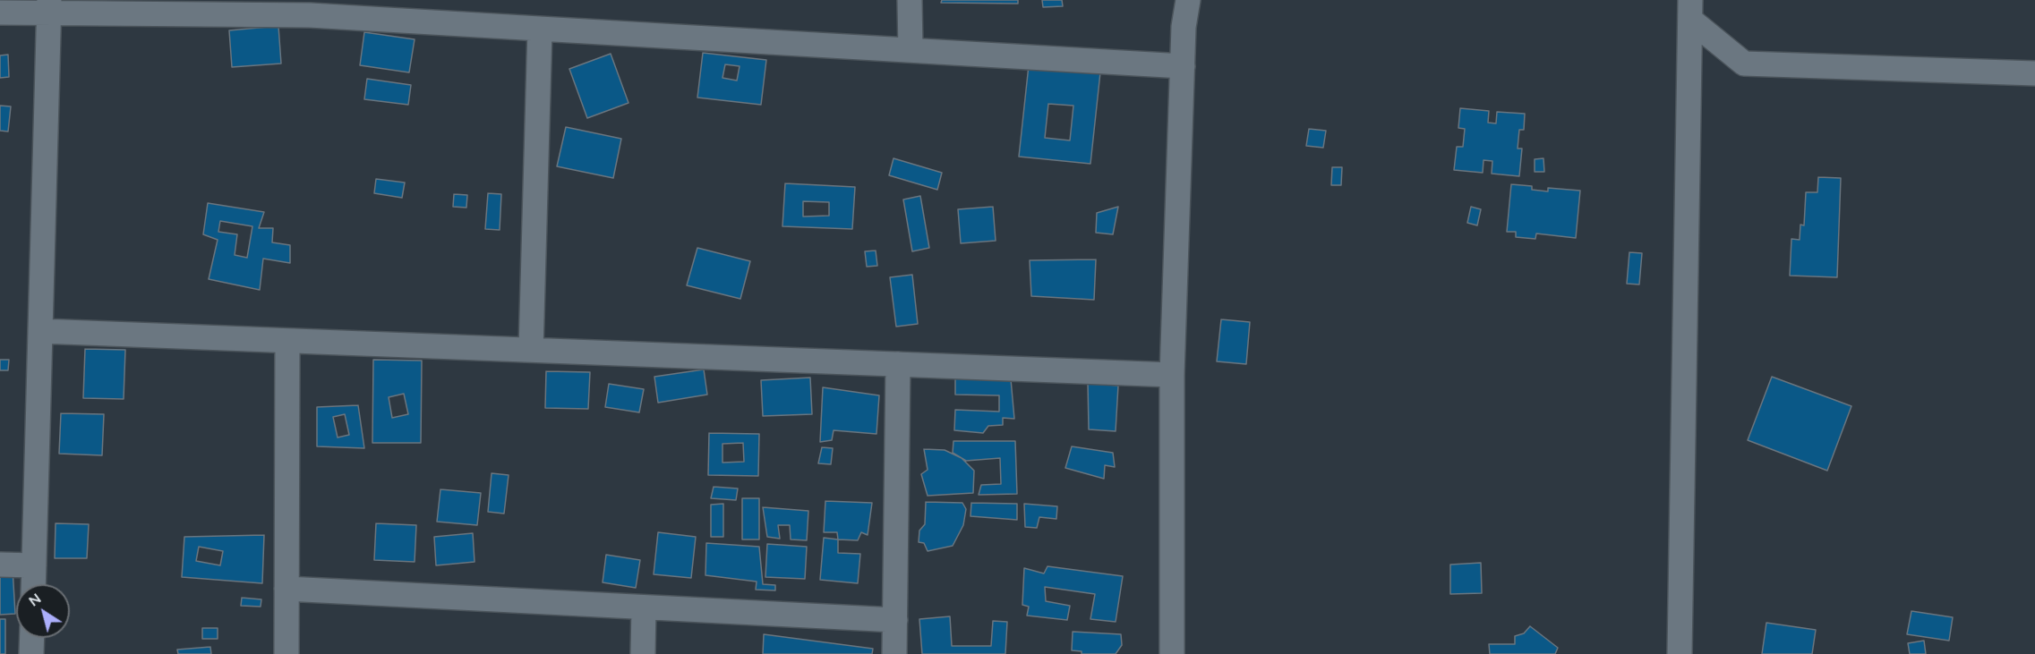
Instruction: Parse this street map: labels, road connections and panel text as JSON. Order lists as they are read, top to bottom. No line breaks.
{"north":"top left"}
